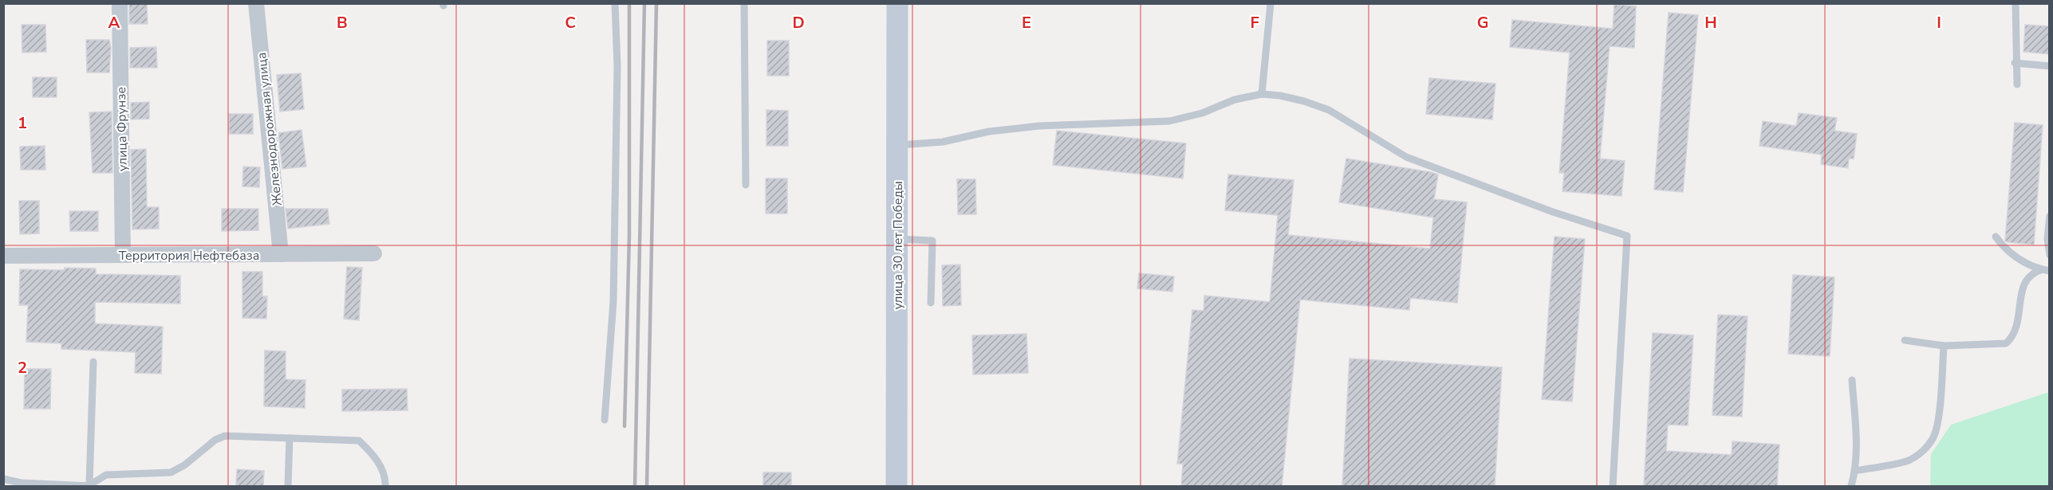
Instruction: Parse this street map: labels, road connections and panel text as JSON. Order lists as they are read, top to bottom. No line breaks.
{"streets":{"main road":["улица 30 лет Победы"],"street":["улица Фрунзе","Железнодорожная улица","Территория Нефтебаза"]},"crossings":[["улица Фрунзе","Территория Нефтебаза"],["Железнодорожная улица","Территория Нефтебаза"]],"grid":{"columns":["A","B","C","D","E","F","G","H","I"],"rows":["1","2"]}}
